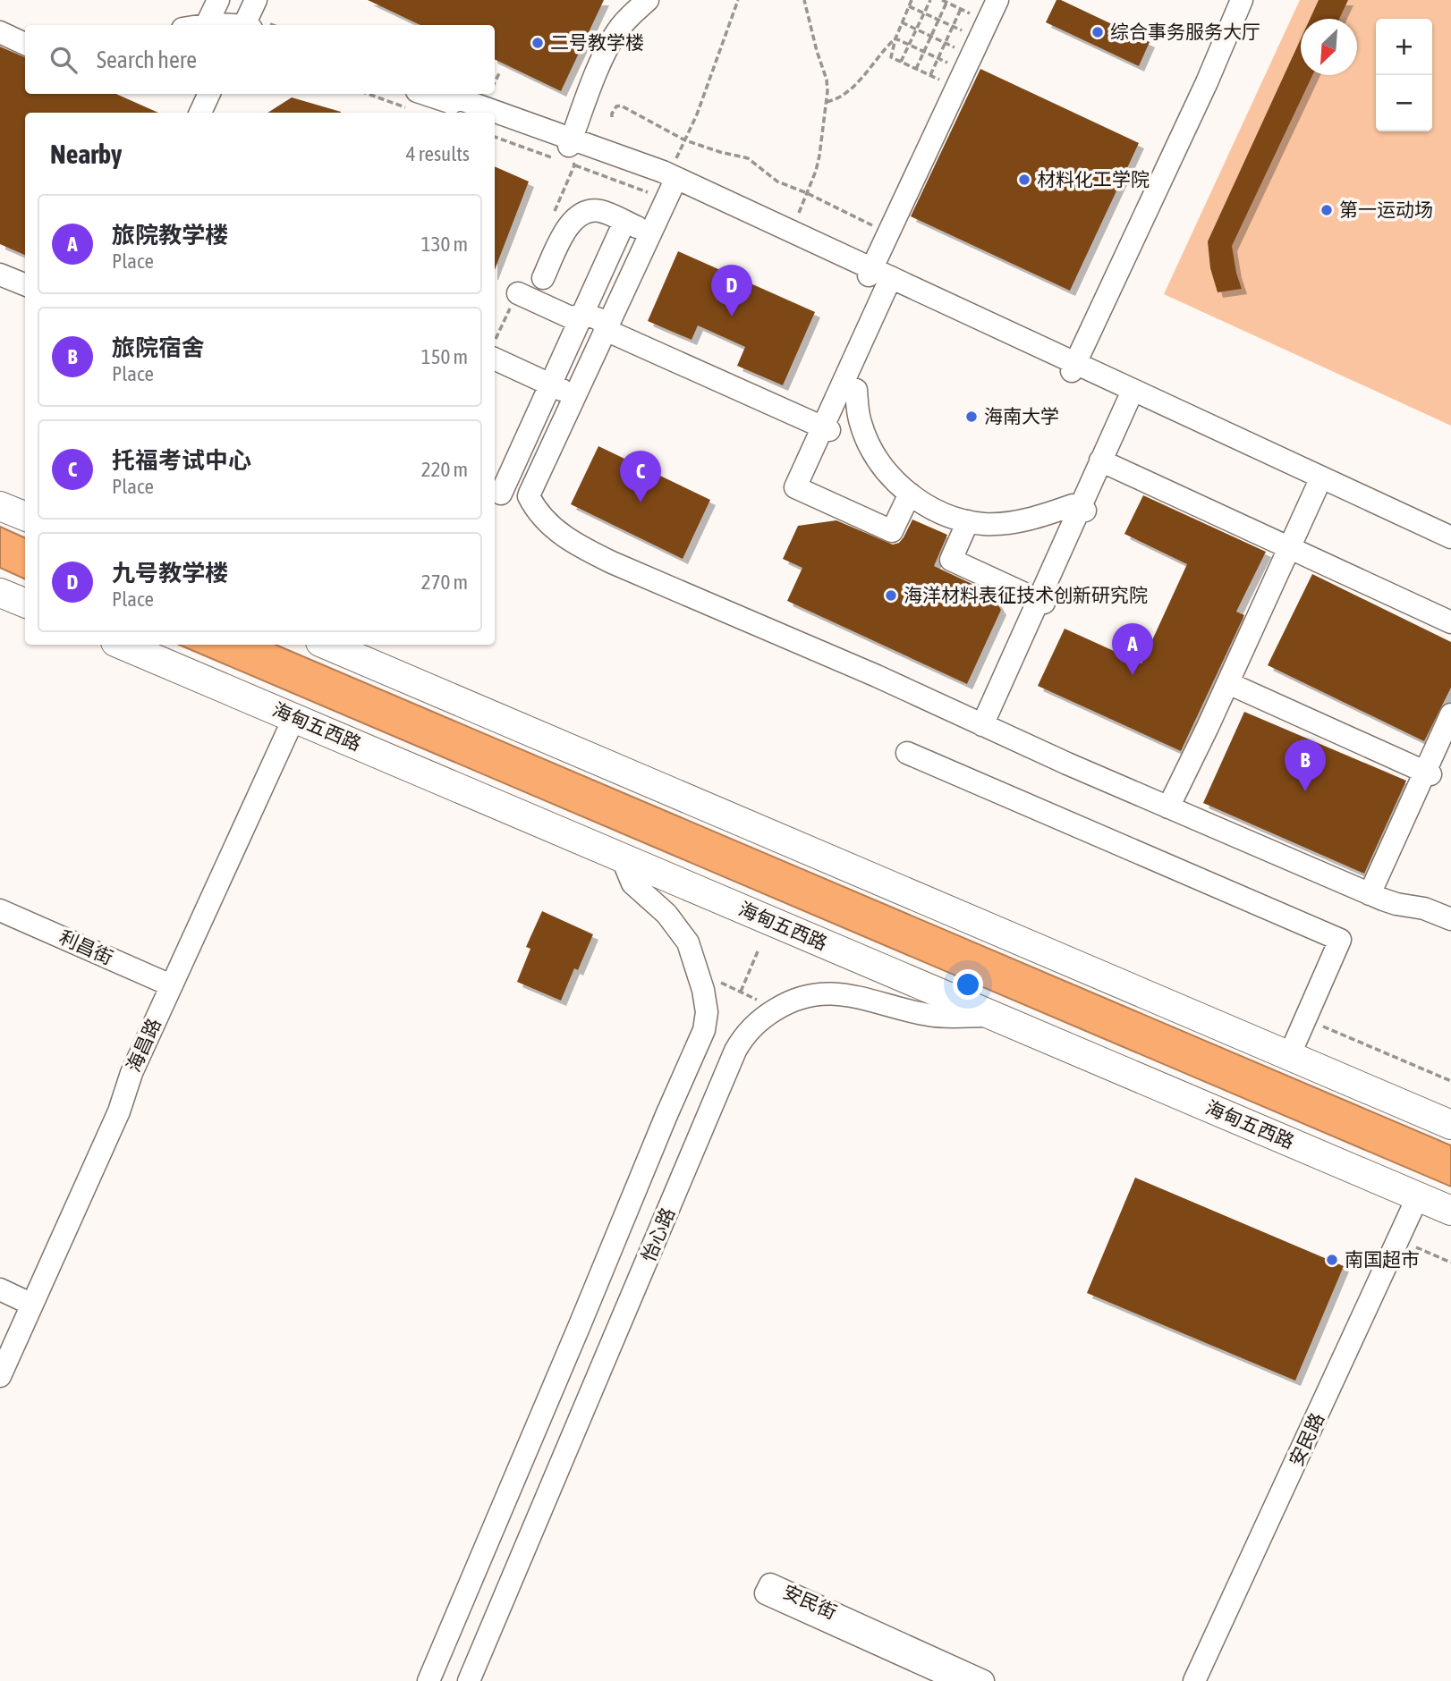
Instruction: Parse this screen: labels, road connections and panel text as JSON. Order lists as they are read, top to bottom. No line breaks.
{"streets":{"main road":["海甸五西路"],"street":["利昌街","海昌路","怡心路","安民路","安民街"]},"crossings":[["海甸五西路","海昌路"],["海甸五西路","怡心路"],["海甸五西路","安民路"],["利昌街","海昌路"]],"places":["综合事务服务大厅","二号教学楼","材料化工学院","第一运动场","海南大学","海洋材料表征技术创新研究院","南国超市"],"north":"bottom left","page":{"map_buttons":["+","−"],"search":"Search here","heading":["Nearby","4 results"],"list":[{"mark":"A","name":"旅院教学楼","note":"Place","value":"130 m"},{"mark":"B","name":"旅院宿舍","note":"Place","value":"150 m"},{"mark":"C","name":"托福考试中心","note":"Place","value":"220 m"},{"mark":"D","name":"九号教学楼","note":"Place","value":"270 m"}],"pins":["D","C","A","B"]}}
